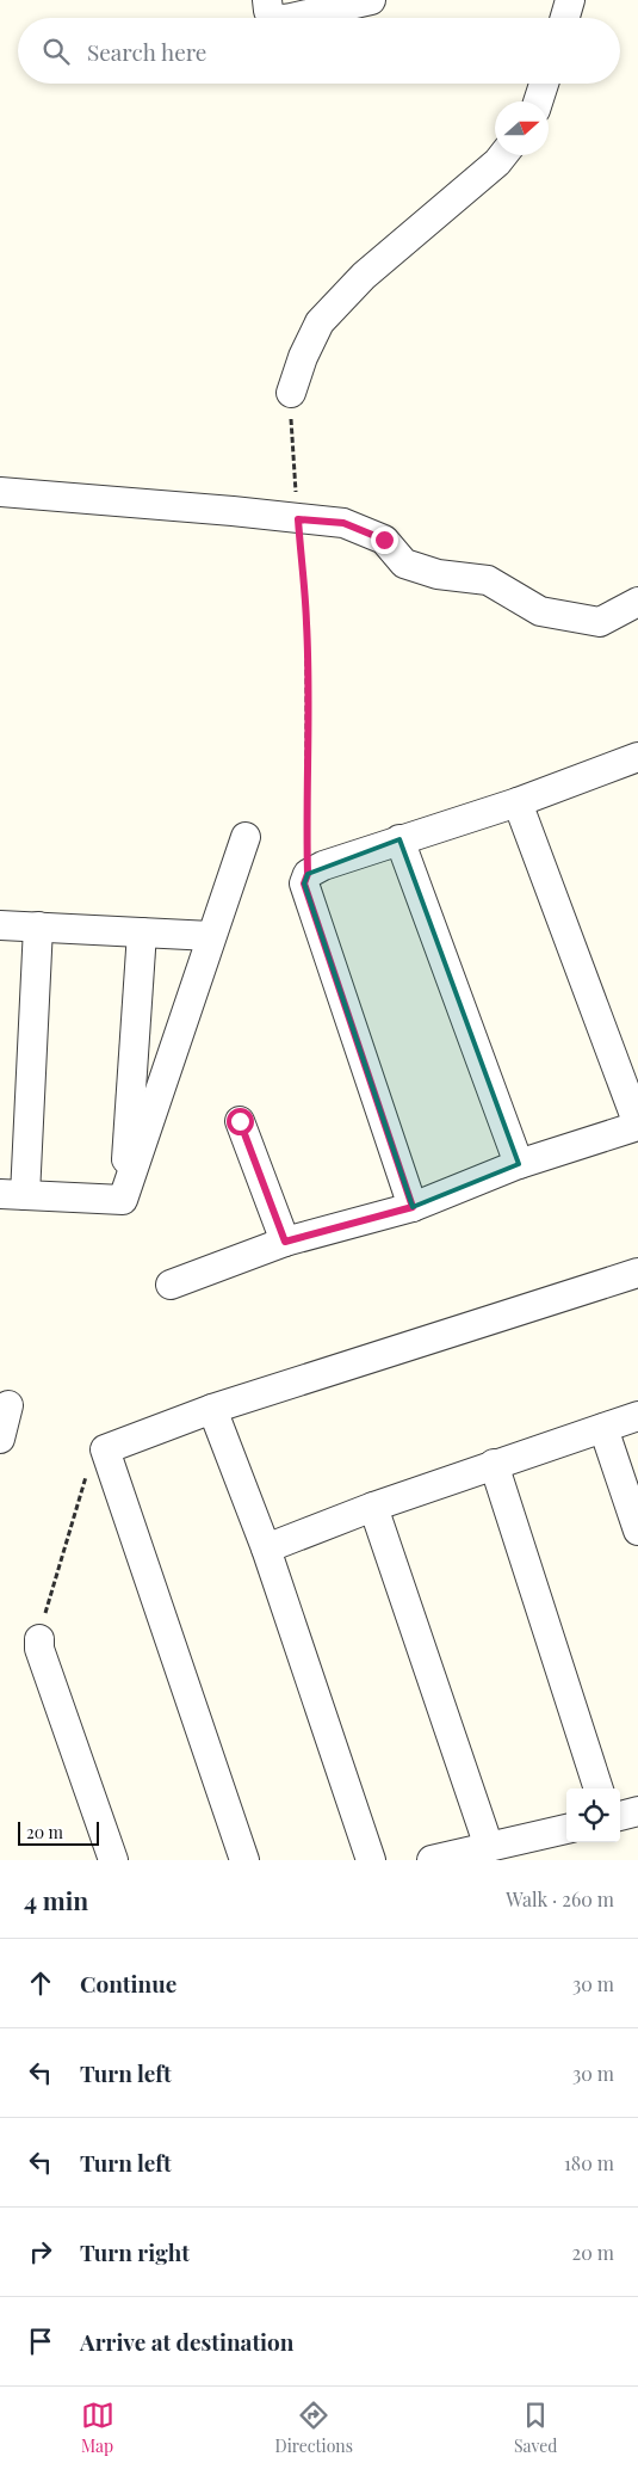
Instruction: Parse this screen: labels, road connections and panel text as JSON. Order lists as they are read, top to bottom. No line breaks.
{"scale_bar":"20 m","north":"right","page":{"search":"Search here","scale":"20 m","heading":["4 min","Walk · 260 m"],"list":[["Continue","30 m"],["Turn left","30 m"],["Turn left","180 m"],["Turn right","20 m"],"Arrive at destination"],"nav":["Map","Directions","Saved"]}}
